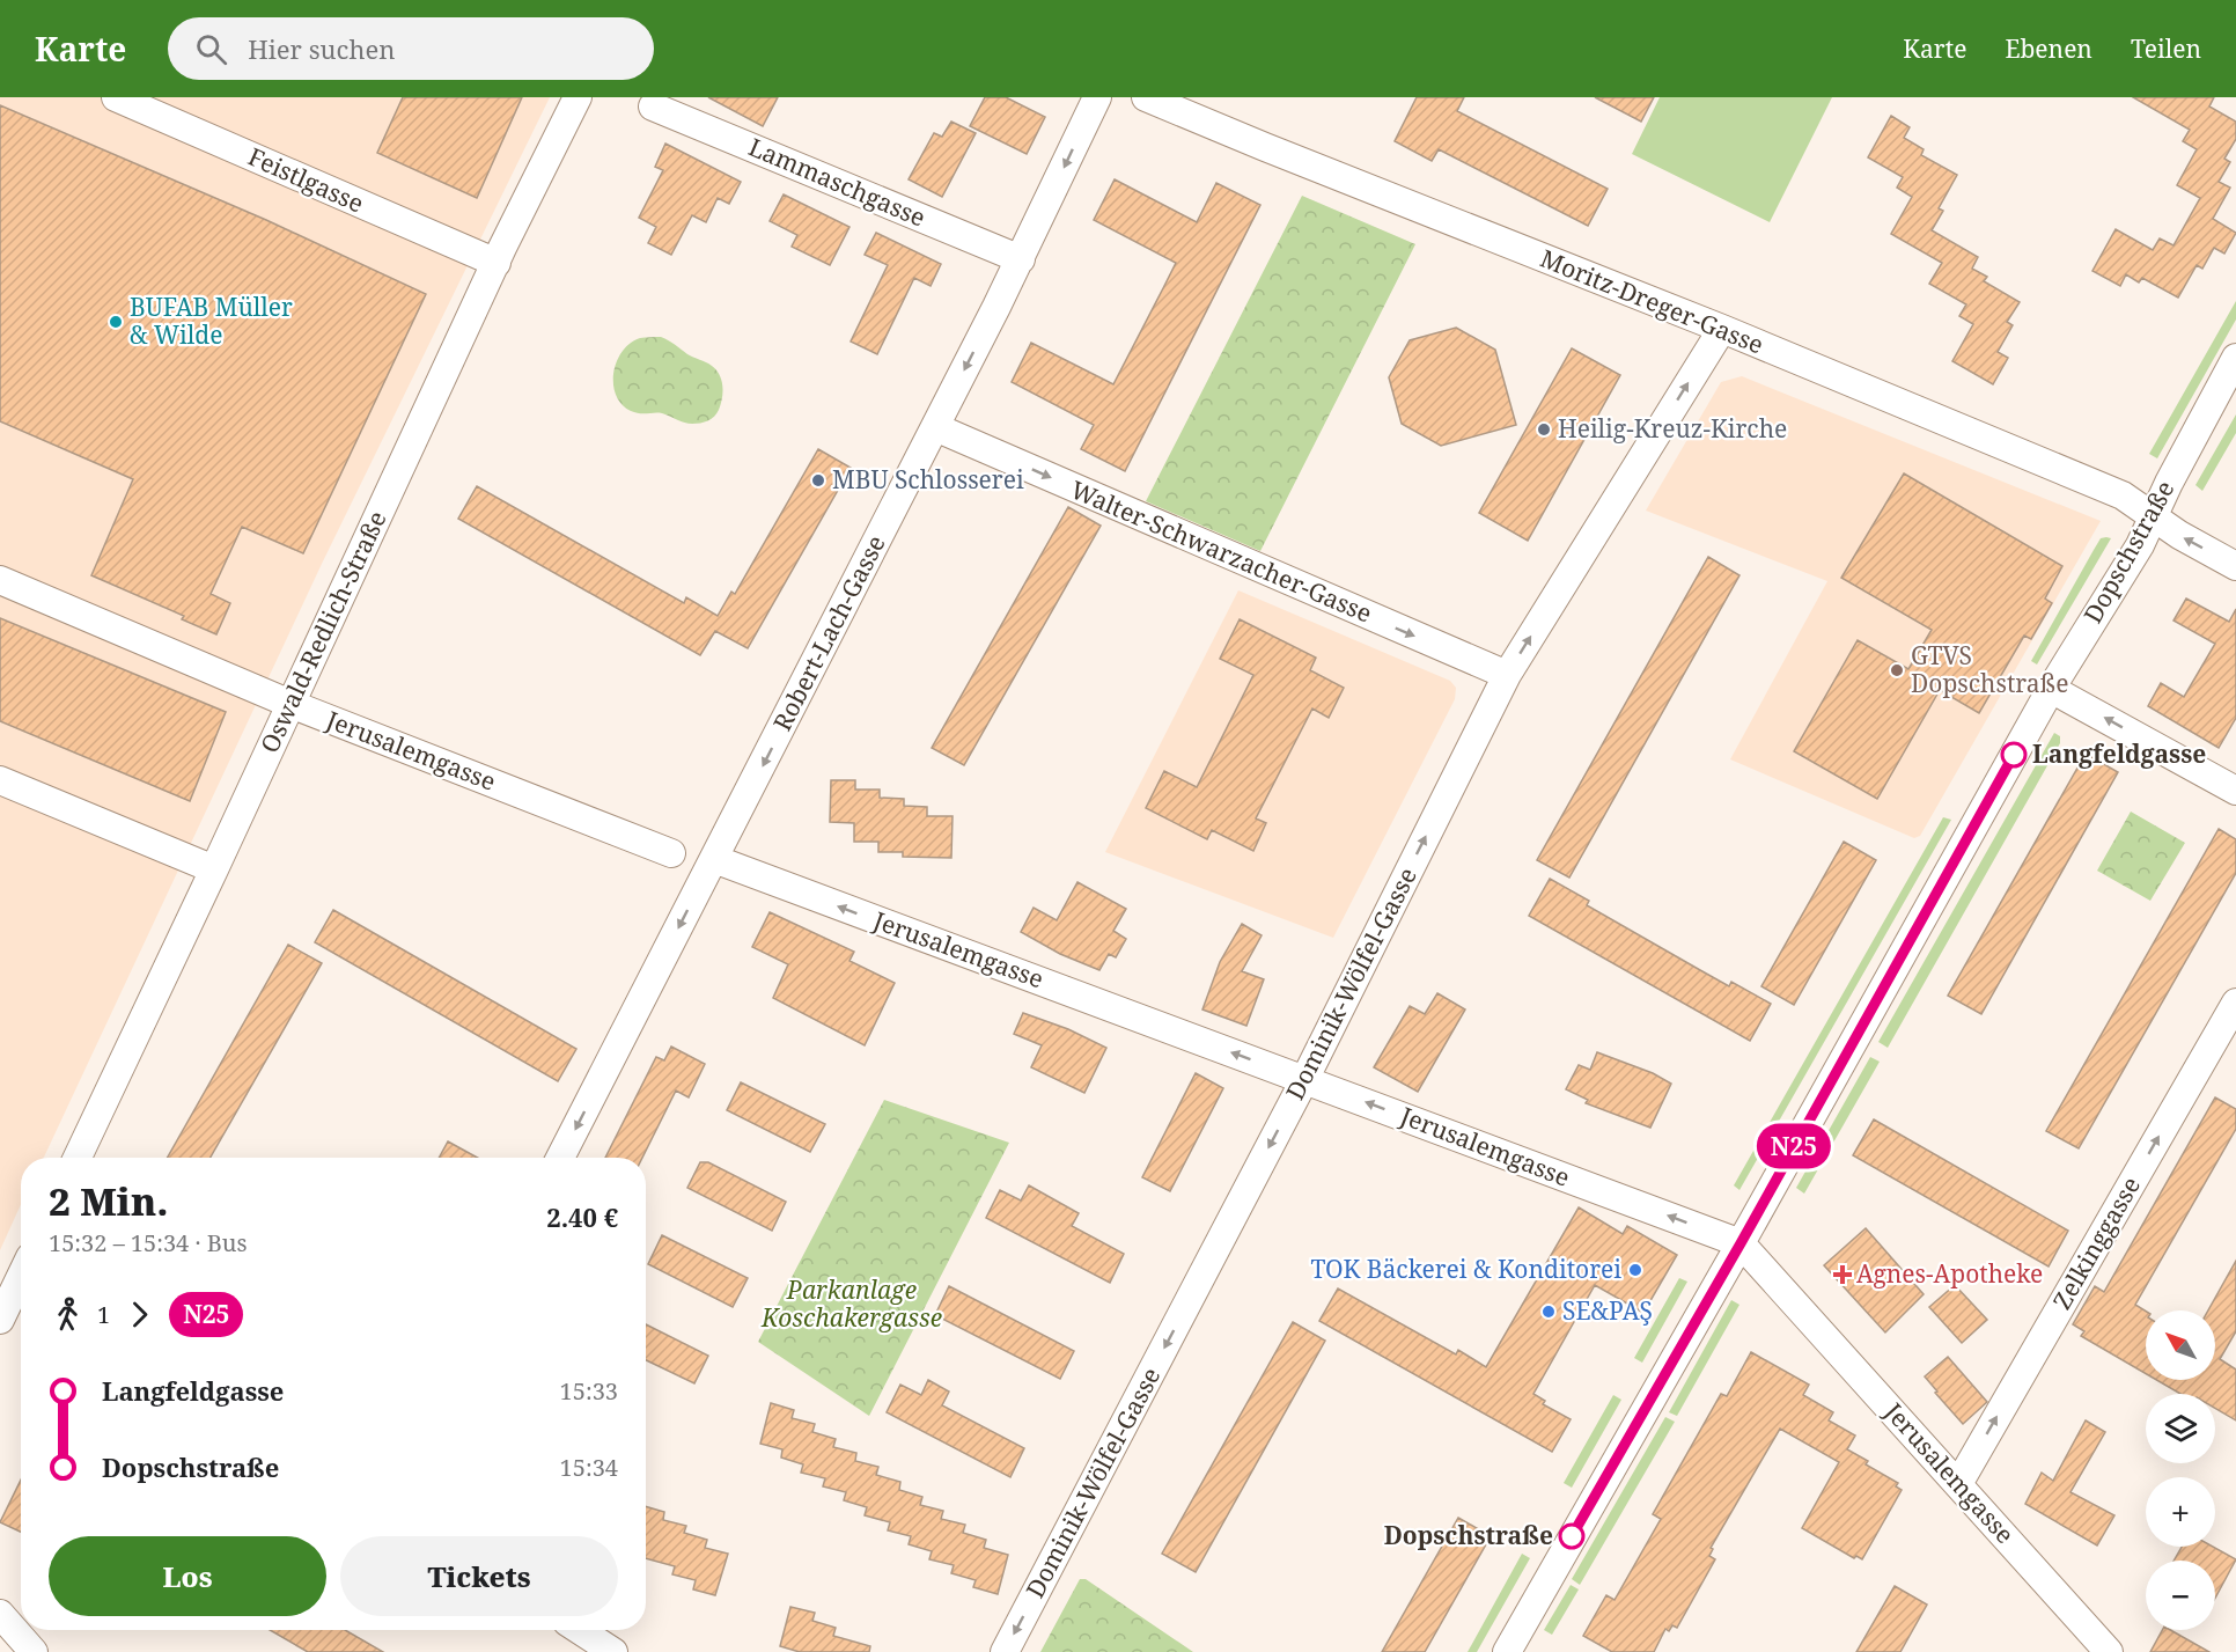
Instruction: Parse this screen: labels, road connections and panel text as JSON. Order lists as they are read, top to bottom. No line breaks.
{"streets":{"street":["Feistlgasse","Lammaschgasse","Moritz-Dreger-Gasse","Walter-Schwarzacher-Gasse","Dopschstraße","Oswald-Redlich-Straße","Robert-Lach-Gasse","Jerusalemgasse","Dominik-Wölfel-Gasse","Zelkinggasse"]},"crossings":[["Feistlgasse","Oswald-Redlich-Straße"],["Lammaschgasse","Robert-Lach-Gasse"],["Moritz-Dreger-Gasse","Dopschstraße"],["Moritz-Dreger-Gasse","Dominik-Wölfel-Gasse"],["Walter-Schwarzacher-Gasse","Robert-Lach-Gasse"],["Walter-Schwarzacher-Gasse","Dominik-Wölfel-Gasse"],["Dopschstraße","Jerusalemgasse"],["Oswald-Redlich-Straße","Jerusalemgasse"],["Robert-Lach-Gasse","Jerusalemgasse"],["Jerusalemgasse","Dominik-Wölfel-Gasse"],["Jerusalemgasse","Zelkinggasse"]],"one_way":["Walter-Schwarzacher-Gasse","Robert-Lach-Gasse","Jerusalemgasse","Zelkinggasse"],"parks":["Parkanlage Koschakergasse"],"places":{"other":["BUFAB Müller & Wilde","Heilig-Kreuz-Kirche","MBU Schlosserei","GTVS Dopschstraße","Langfeldgasse","TOK Bäckerei & Konditorei","SE&PAŞ","Dopschstraße"],"health":["Agnes-Apotheke"]},"lines":["bus line N25"],"north":"top left","page":{"header":"Karte","search":"Hier suchen","nav":["Karte","Ebenen","Teilen"],"on_map":"N25","heading":["2 Min.","15:32 – 15:34 · Bus","2.40 €"],"legs":["1","N25"],"map_buttons":["+","−"],"list":[{"name":"Langfeldgasse","value":"15:33"},{"name":"Dopschstraße","value":"15:34"}],"buttons":["Los","Tickets"]}}
